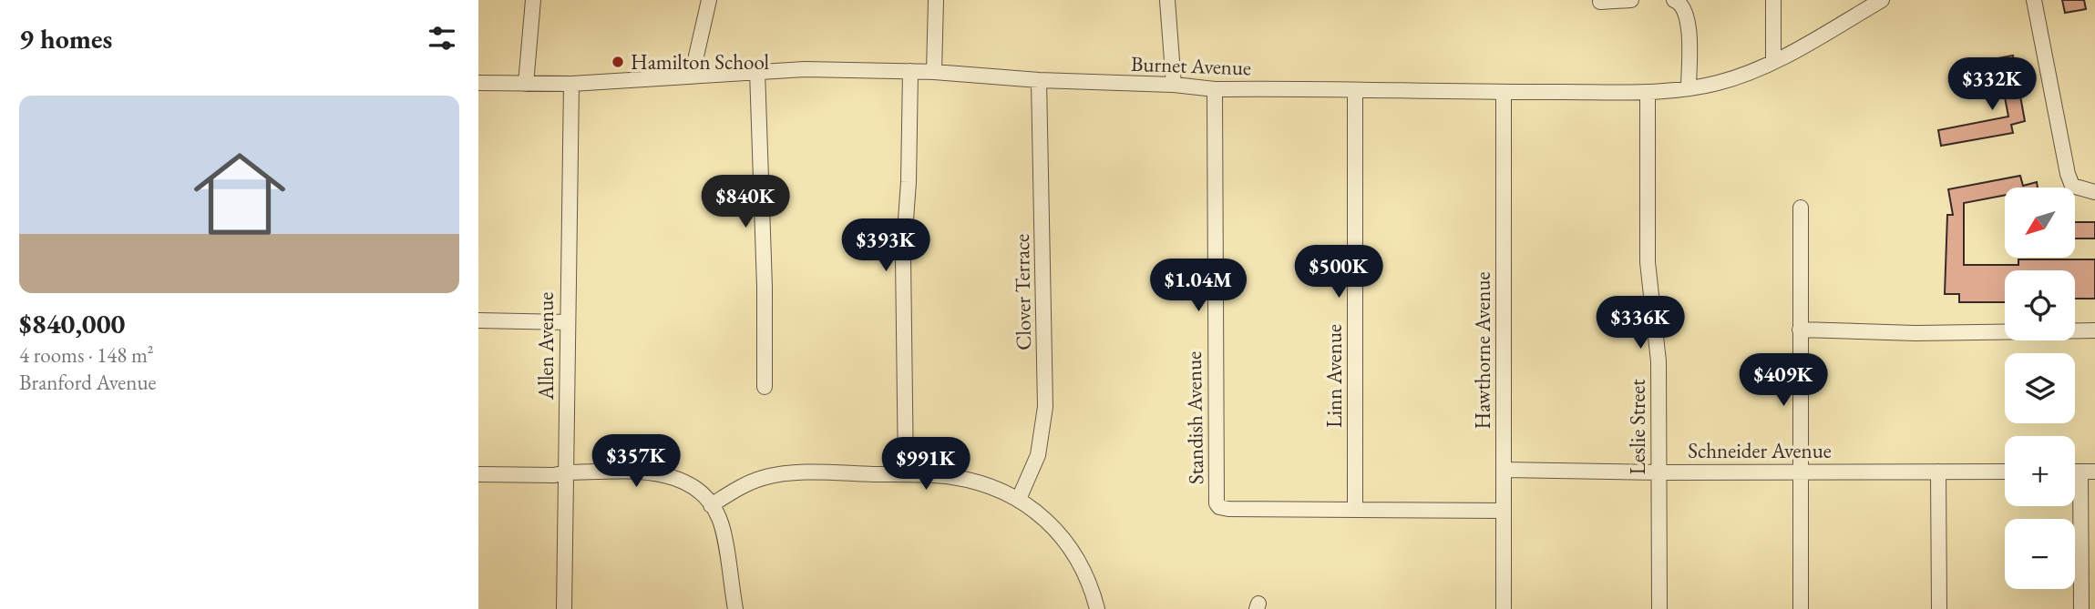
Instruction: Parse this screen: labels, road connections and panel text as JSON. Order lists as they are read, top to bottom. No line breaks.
{"streets":{"street":["Burnet Avenue","Clover Terrace","Allen Avenue","Hawthorne Avenue","Linn Avenue","Standish Avenue","Leslie Street","Schneider Avenue"]},"crossings":[["Burnet Avenue","Clover Terrace"],["Burnet Avenue","Allen Avenue"],["Burnet Avenue","Hawthorne Avenue"],["Burnet Avenue","Linn Avenue"],["Burnet Avenue","Standish Avenue"],["Burnet Avenue","Leslie Street"],["Hawthorne Avenue","Schneider Avenue"],["Linn Avenue","Standish Avenue"],["Leslie Street","Schneider Avenue"]],"places":["Hamilton School"],"north":"bottom left","page":{"heading":"9 homes","price":["$332K","$840K","$393K","$500K","$1.04M","$336K","$409K","$357K","$991K"],"list":[{"name":"$840,000","note":"4 rooms · 148 m² · Branford Avenue"}],"map_buttons":["+","−"]}}
